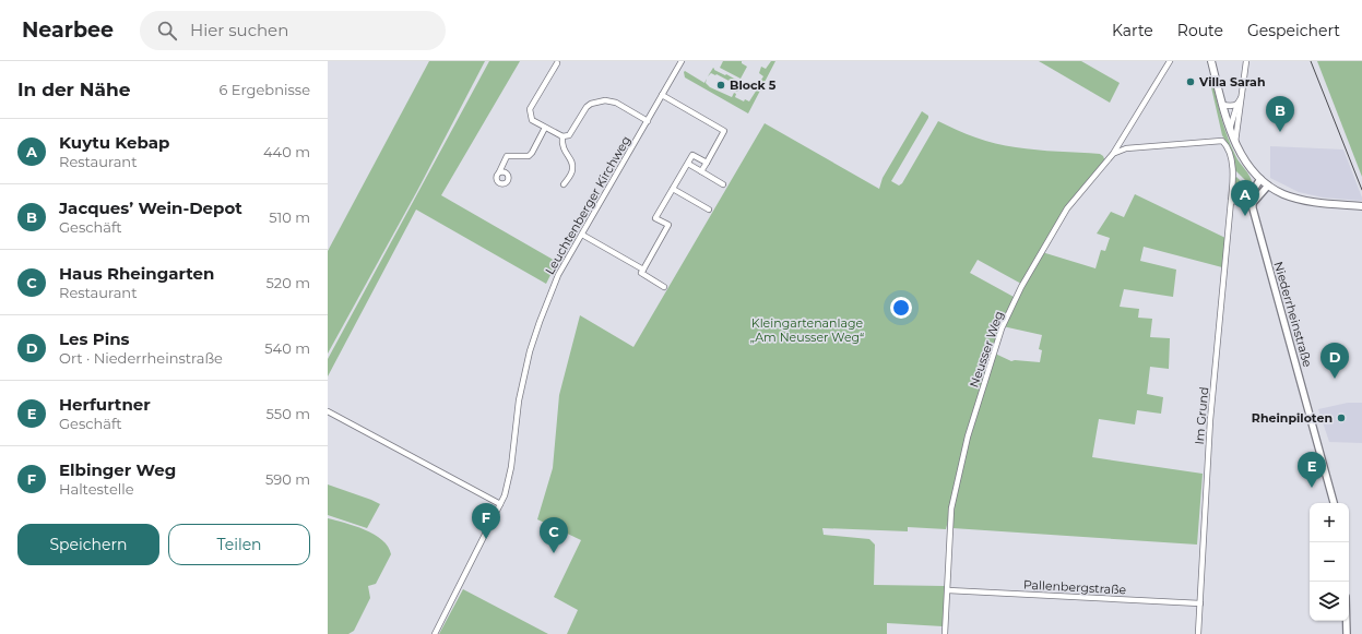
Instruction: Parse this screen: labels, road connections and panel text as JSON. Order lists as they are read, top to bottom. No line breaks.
{"streets":{"street":["Leuchtenberger Kirchweg","Niederrheinstraße","Neusser Weg","Im Grund","Pallenbergstraße"]},"crossings":[["Neusser Weg","Pallenbergstraße"],["Im Grund","Pallenbergstraße"]],"parks":["Kleingartenanlage „Am Neusser Weg“"],"places":["Villa Sarah","Block 5","Rheinpiloten"],"page":{"header":"Nearbee","search":"Hier suchen","nav":["Karte","Route","Gespeichert"],"heading":["In der Nähe","6 Ergebnisse"],"pins":["B","A","D","E","F","C"],"list":[{"mark":"A","name":"Kuytu Kebap","note":"Restaurant","value":"440 m"},{"mark":"B","name":"Jacques’ Wein-Depot","note":"Geschäft","value":"510 m"},{"mark":"C","name":"Haus Rheingarten","note":"Restaurant","value":"520 m"},{"mark":"D","name":"Les Pins","note":"Ort · Niederrheinstraße","value":"540 m"},{"mark":"E","name":"Herfurtner","note":"Geschäft","value":"550 m"},{"mark":"F","name":"Elbinger Weg","note":"Haltestelle","value":"590 m"}],"map_buttons":["+","−"],"buttons":["Speichern","Teilen"]}}
